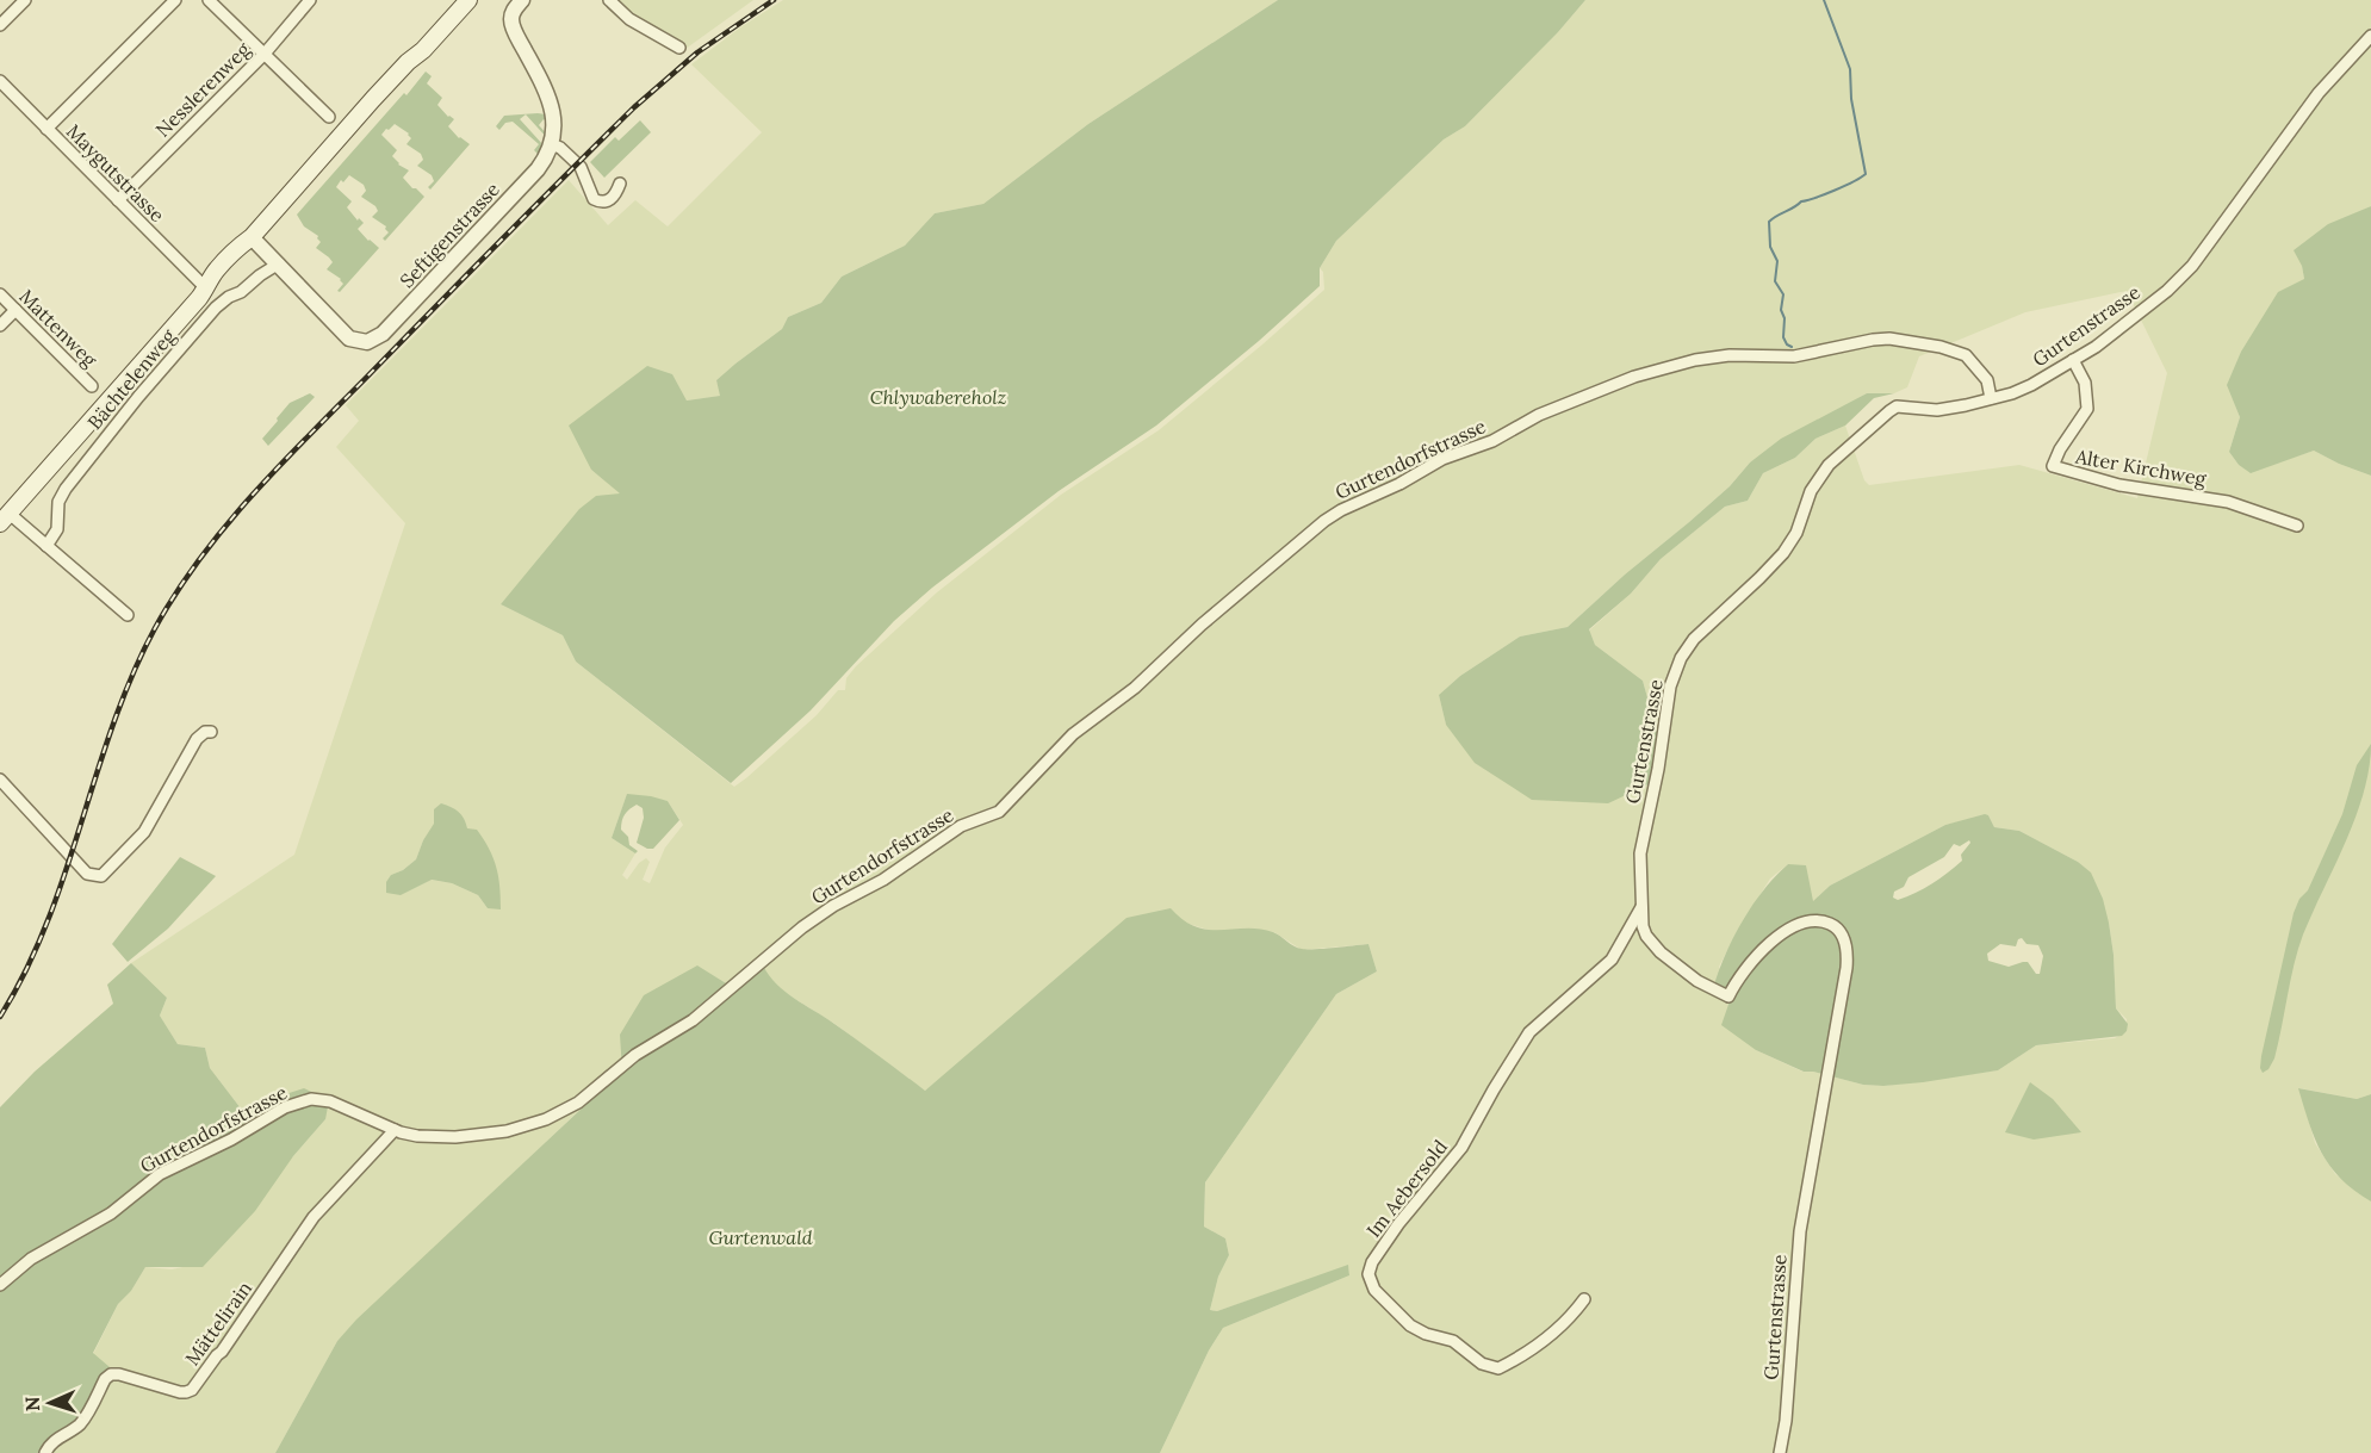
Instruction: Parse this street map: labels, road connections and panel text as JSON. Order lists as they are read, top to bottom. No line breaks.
{"streets":{"street":["Nesslerenweg","Maygutstrasse","Seftigenstrasse","Gurtenstrasse","Mattenweg","Bächtelenweg","Gurtendorfstrasse","Alter Kirchweg","Im Aebersold","Mättelirain"]},"crossings":[["Nesslerenweg","Maygutstrasse"],["Seftigenstrasse","Bächtelenweg"],["Gurtenstrasse","Gurtendorfstrasse"],["Gurtenstrasse","Alter Kirchweg"],["Gurtenstrasse","Im Aebersold"],["Gurtendorfstrasse","Mättelirain"]],"parks":["Chlywabereholz","Gurtenwald"],"north":"left"}
